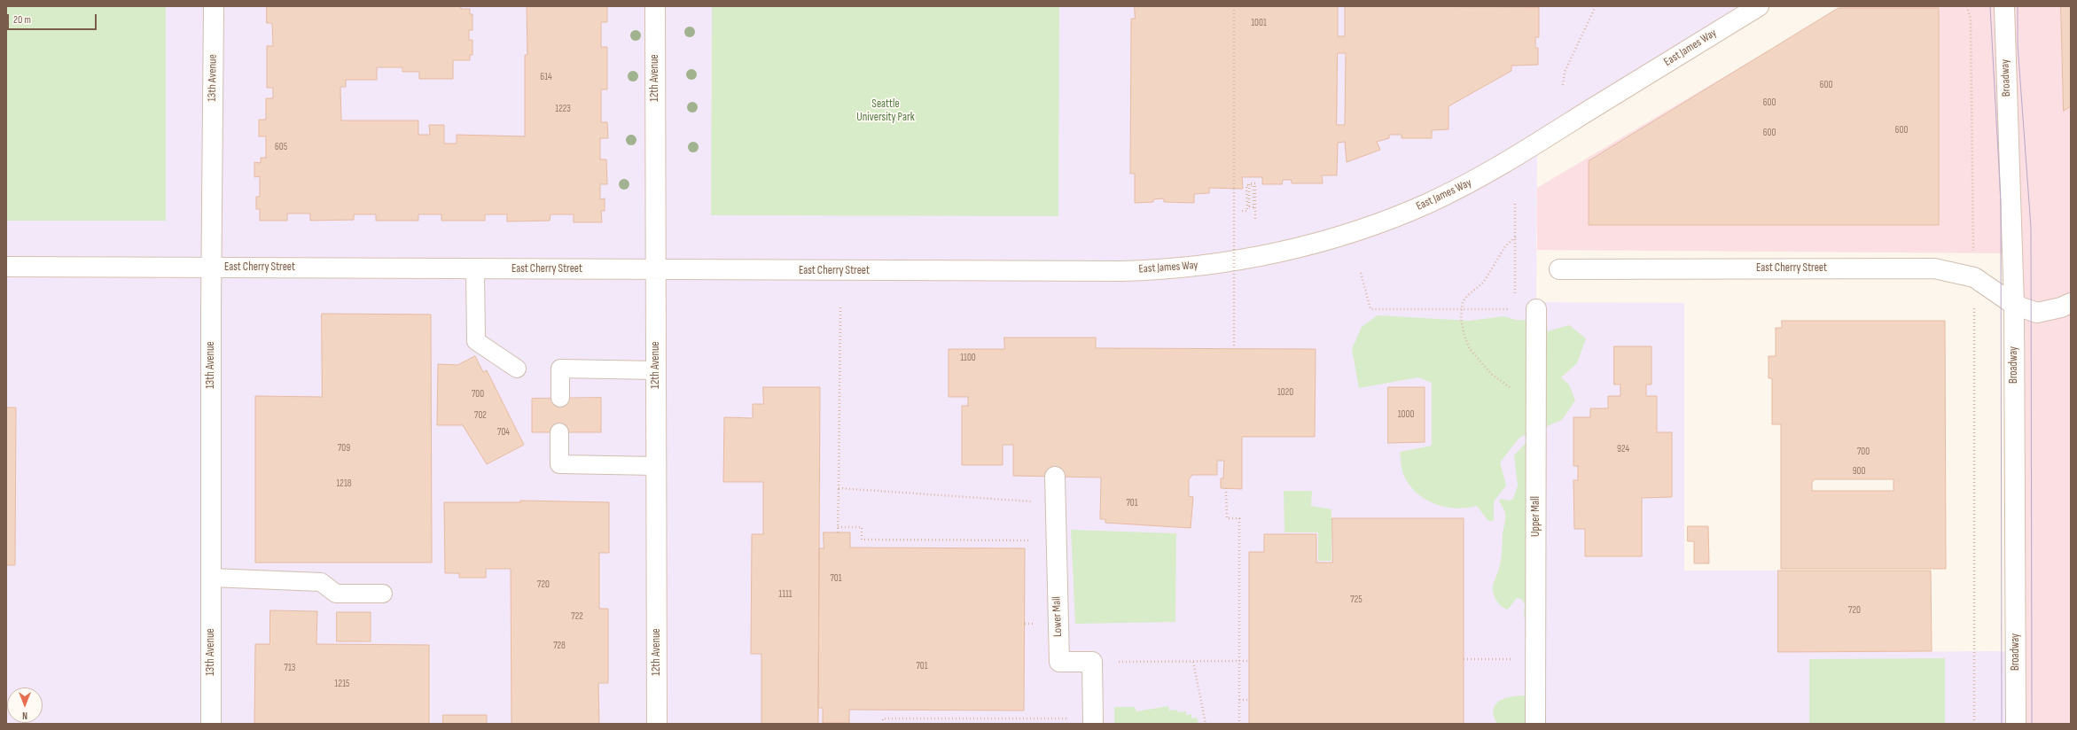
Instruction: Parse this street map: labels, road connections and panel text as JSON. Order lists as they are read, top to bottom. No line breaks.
{"streets":{"main road":["East James Way","13th Avenue","12th Avenue","Broadway","East Cherry Street","Upper Mall","Lower Mall"]},"crossings":[["East James Way","East Cherry Street"],["13th Avenue","East Cherry Street"],["12th Avenue","East Cherry Street"],["Broadway","East Cherry Street"]],"parks":["Seattle University Park"],"house_numbers":["1001","614","600","600","1223","600","600","605","1100","1020","700","1000","702","704","709","924","700","900","1218","701","701","720","1111","725","720","722","728","701","713","1215"],"scale_bar":"20 m","north":"bottom"}
